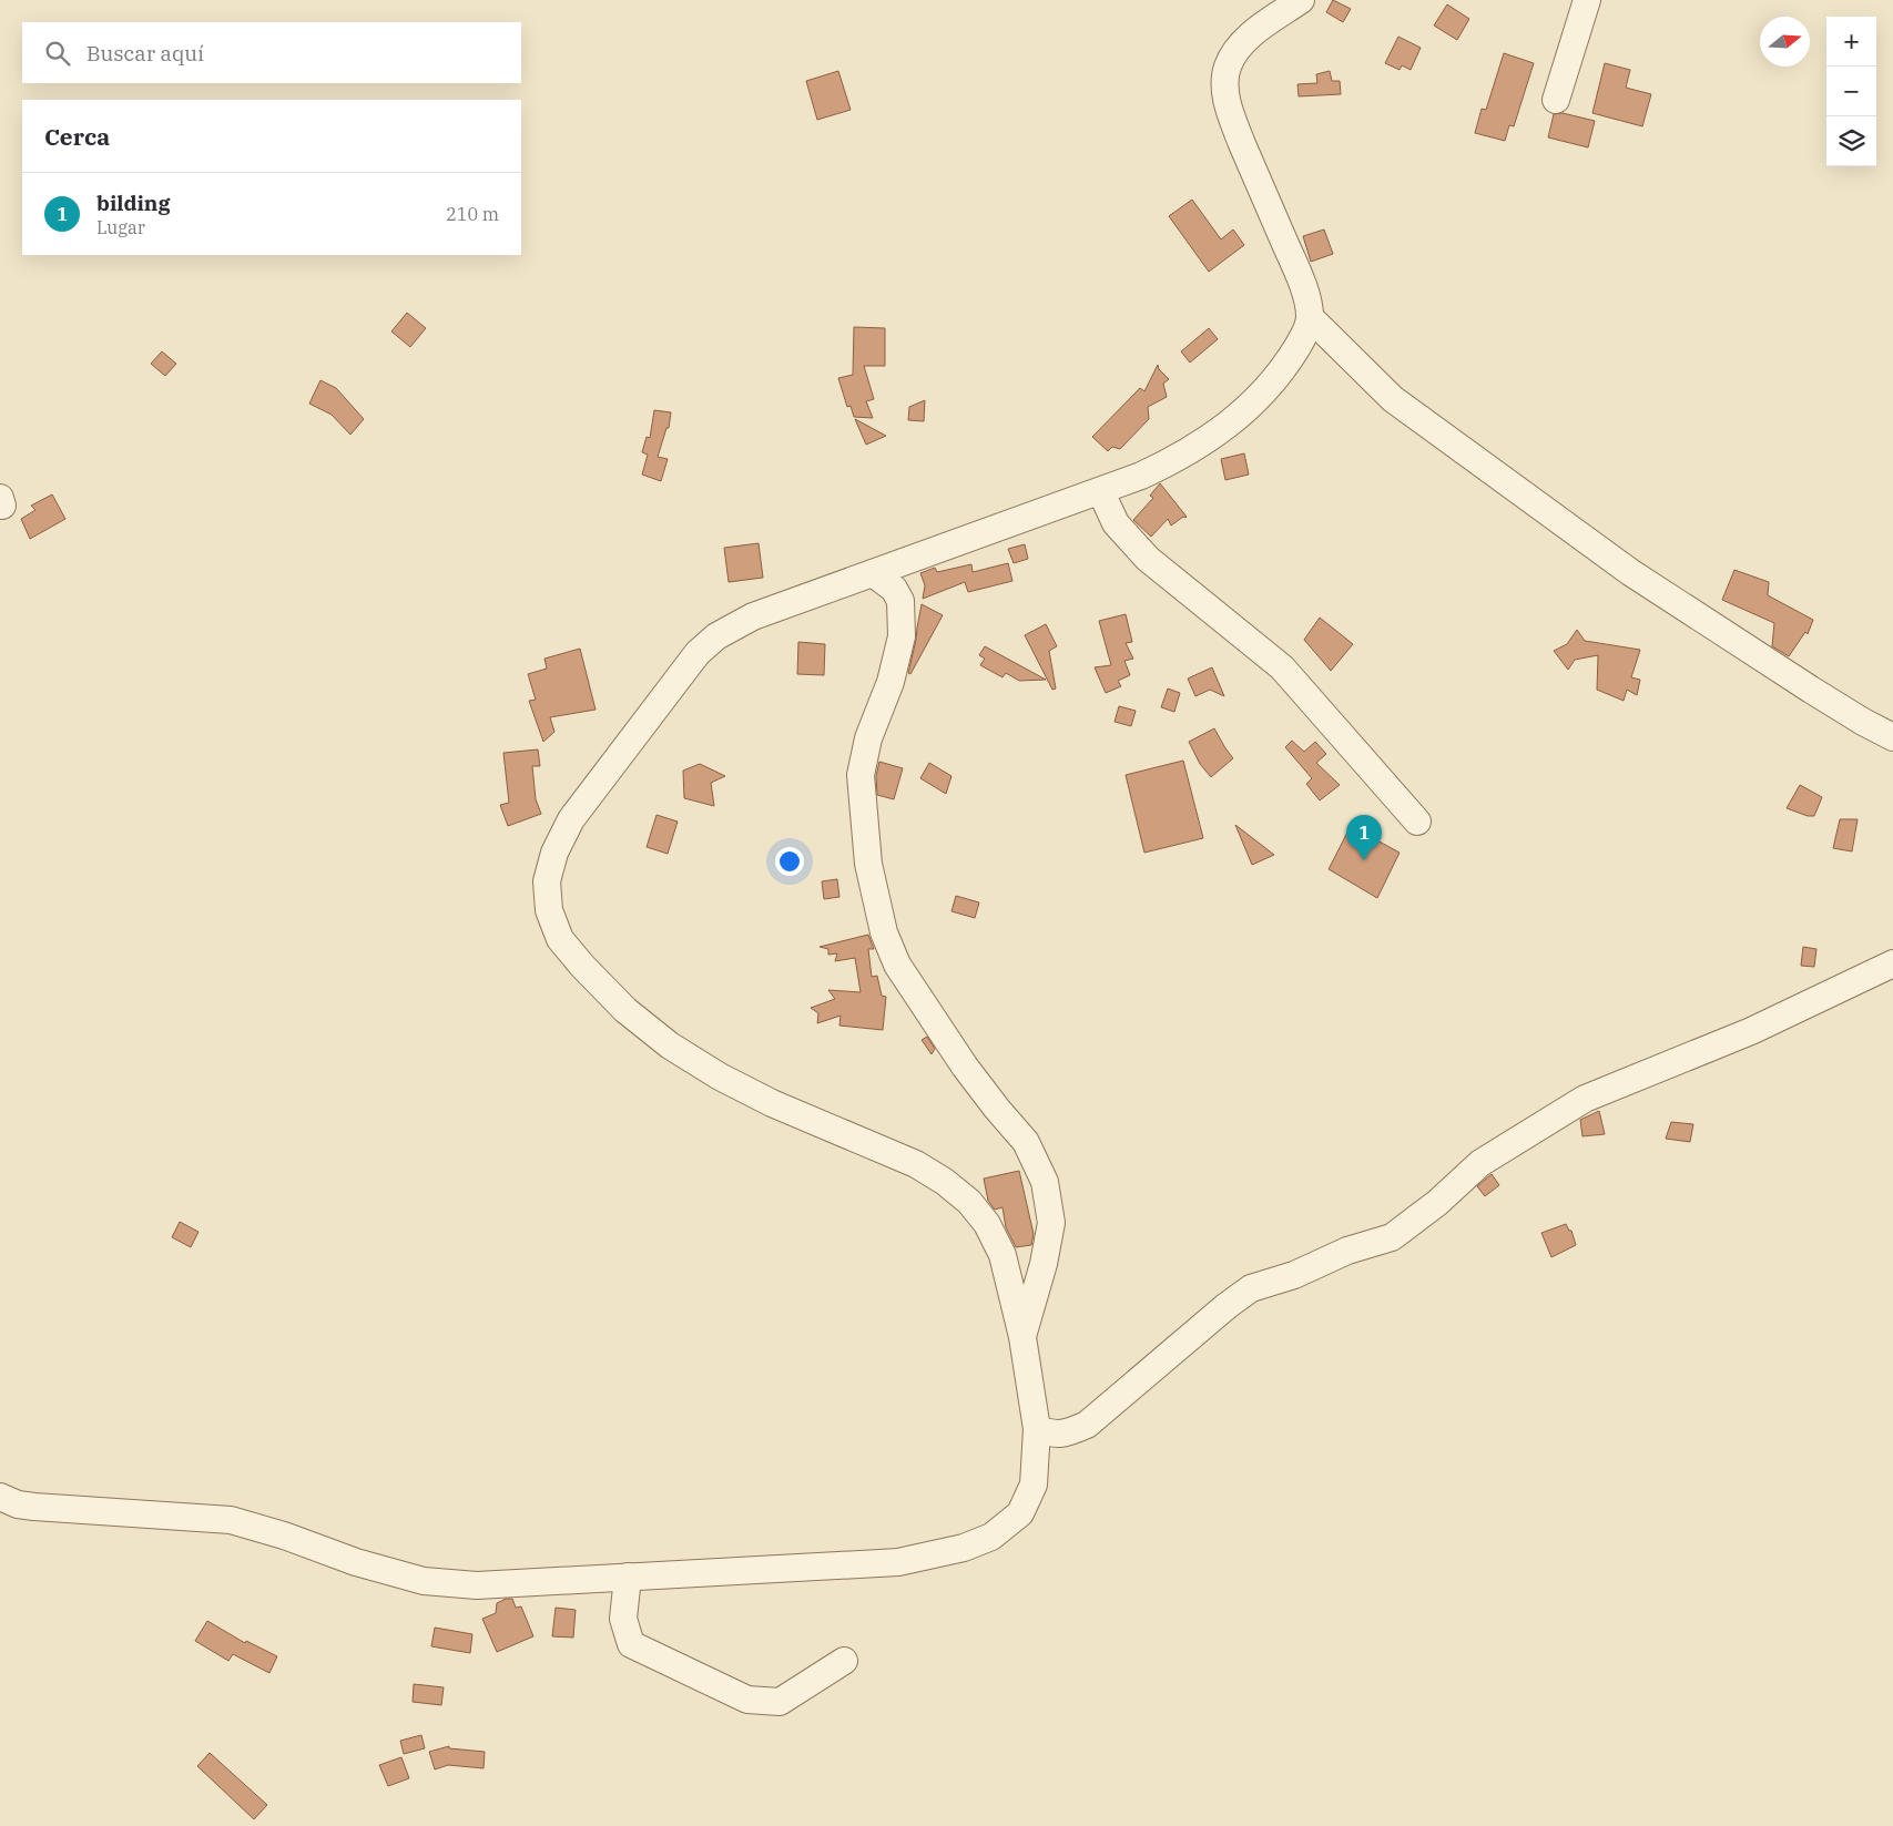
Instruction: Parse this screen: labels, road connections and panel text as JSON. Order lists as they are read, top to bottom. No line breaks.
{"north":"right","page":{"map_buttons":["+","−"],"search":"Buscar aquí","heading":"Cerca","list":[{"mark":"1","name":"bilding","note":"Lugar","value":"210 m"}],"pins":"1"}}
